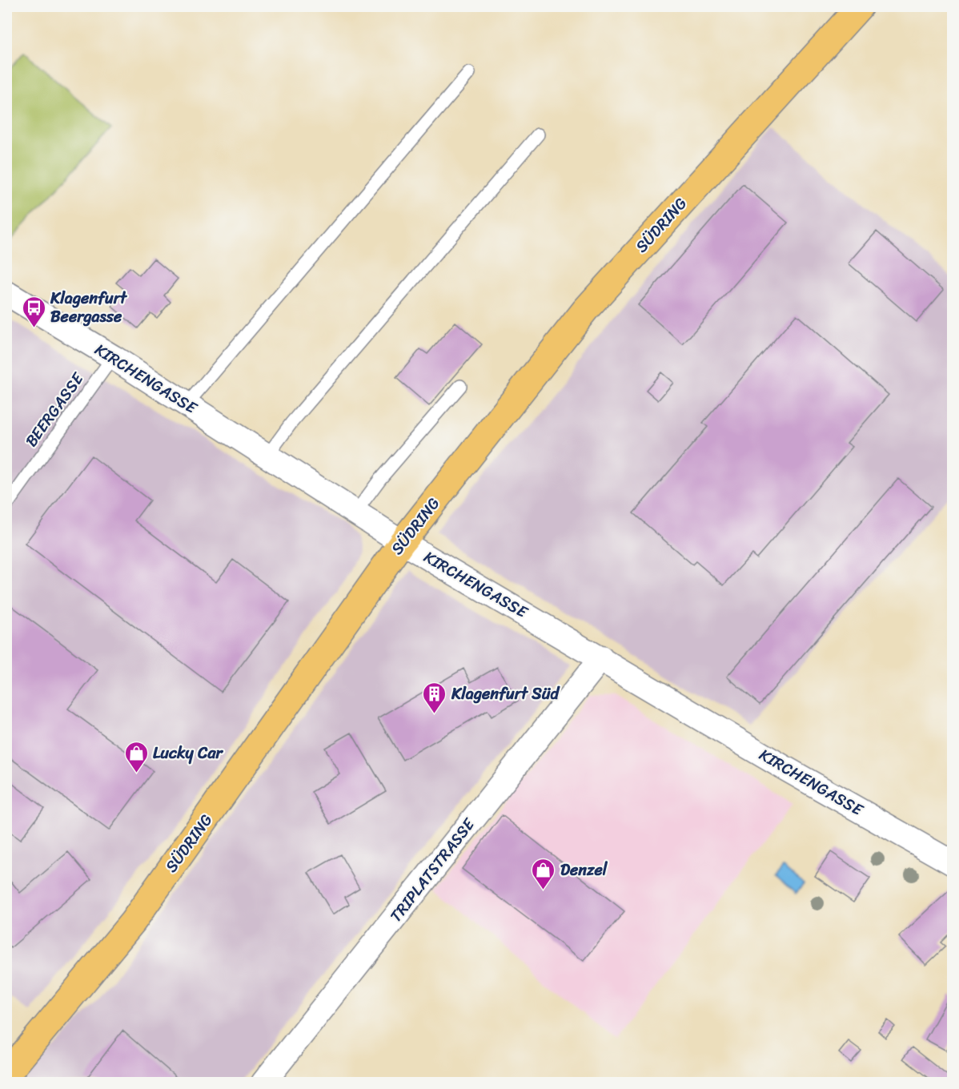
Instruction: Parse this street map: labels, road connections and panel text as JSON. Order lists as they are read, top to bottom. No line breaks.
{"streets":{"main road":["SÜDRING"],"street":["KIRCHENGASSE","TRIPLATSTRASSE"],"lane":["BEERGASSE"]},"crossings":[["SÜDRING","KIRCHENGASSE"],["KIRCHENGASSE","BEERGASSE"],["KIRCHENGASSE","TRIPLATSTRASSE"]],"places":{"bus stop":["Klagenfurt Beergasse"],"building":["Klagenfurt Süd"],"shop":["Lucky Car","Denzel"]}}
